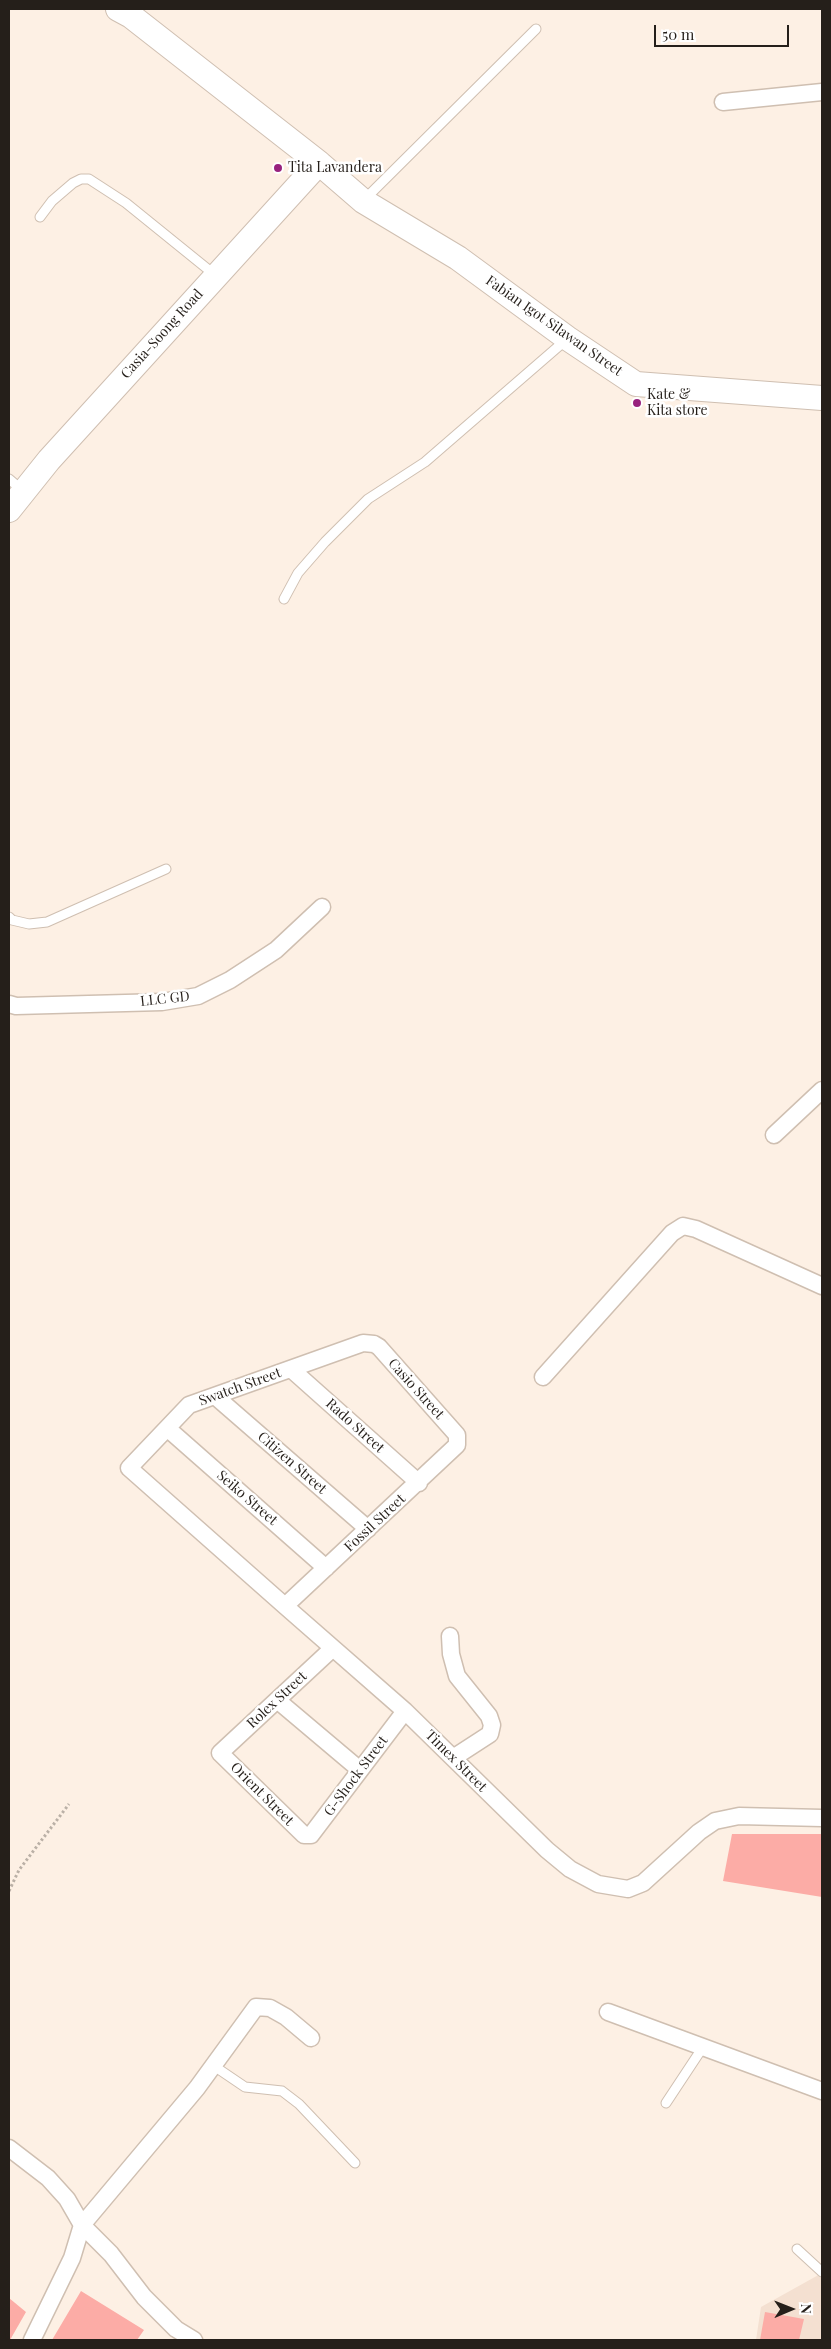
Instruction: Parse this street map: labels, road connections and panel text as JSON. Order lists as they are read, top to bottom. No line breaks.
{"streets":{"street":["Fabian Igot Silawan Street","Casia-Soong Road","LLC GD","Swatch Street","Casio Street","Rado Street","Citizen Street","Seiko Street","Fossil Street","Rolex Street","Timex Street","G-Shock Street","Orient Street"]},"crossings":[["Fabian Igot Silawan Street","Casia-Soong Road"],["Swatch Street","Casio Street"],["Swatch Street","Rado Street"],["Swatch Street","Citizen Street"],["Swatch Street","Seiko Street"],["Swatch Street","Timex Street"],["Casio Street","Fossil Street"],["Rado Street","Fossil Street"],["Citizen Street","Fossil Street"],["Seiko Street","Fossil Street"],["Fossil Street","Timex Street"],["Rolex Street","Timex Street"],["Rolex Street","Orient Street"],["Timex Street","G-Shock Street"],["G-Shock Street","Orient Street"]],"places":["Tita Lavandera","Kate & Kita store"],"scale_bar":"50 m","north":"right"}
